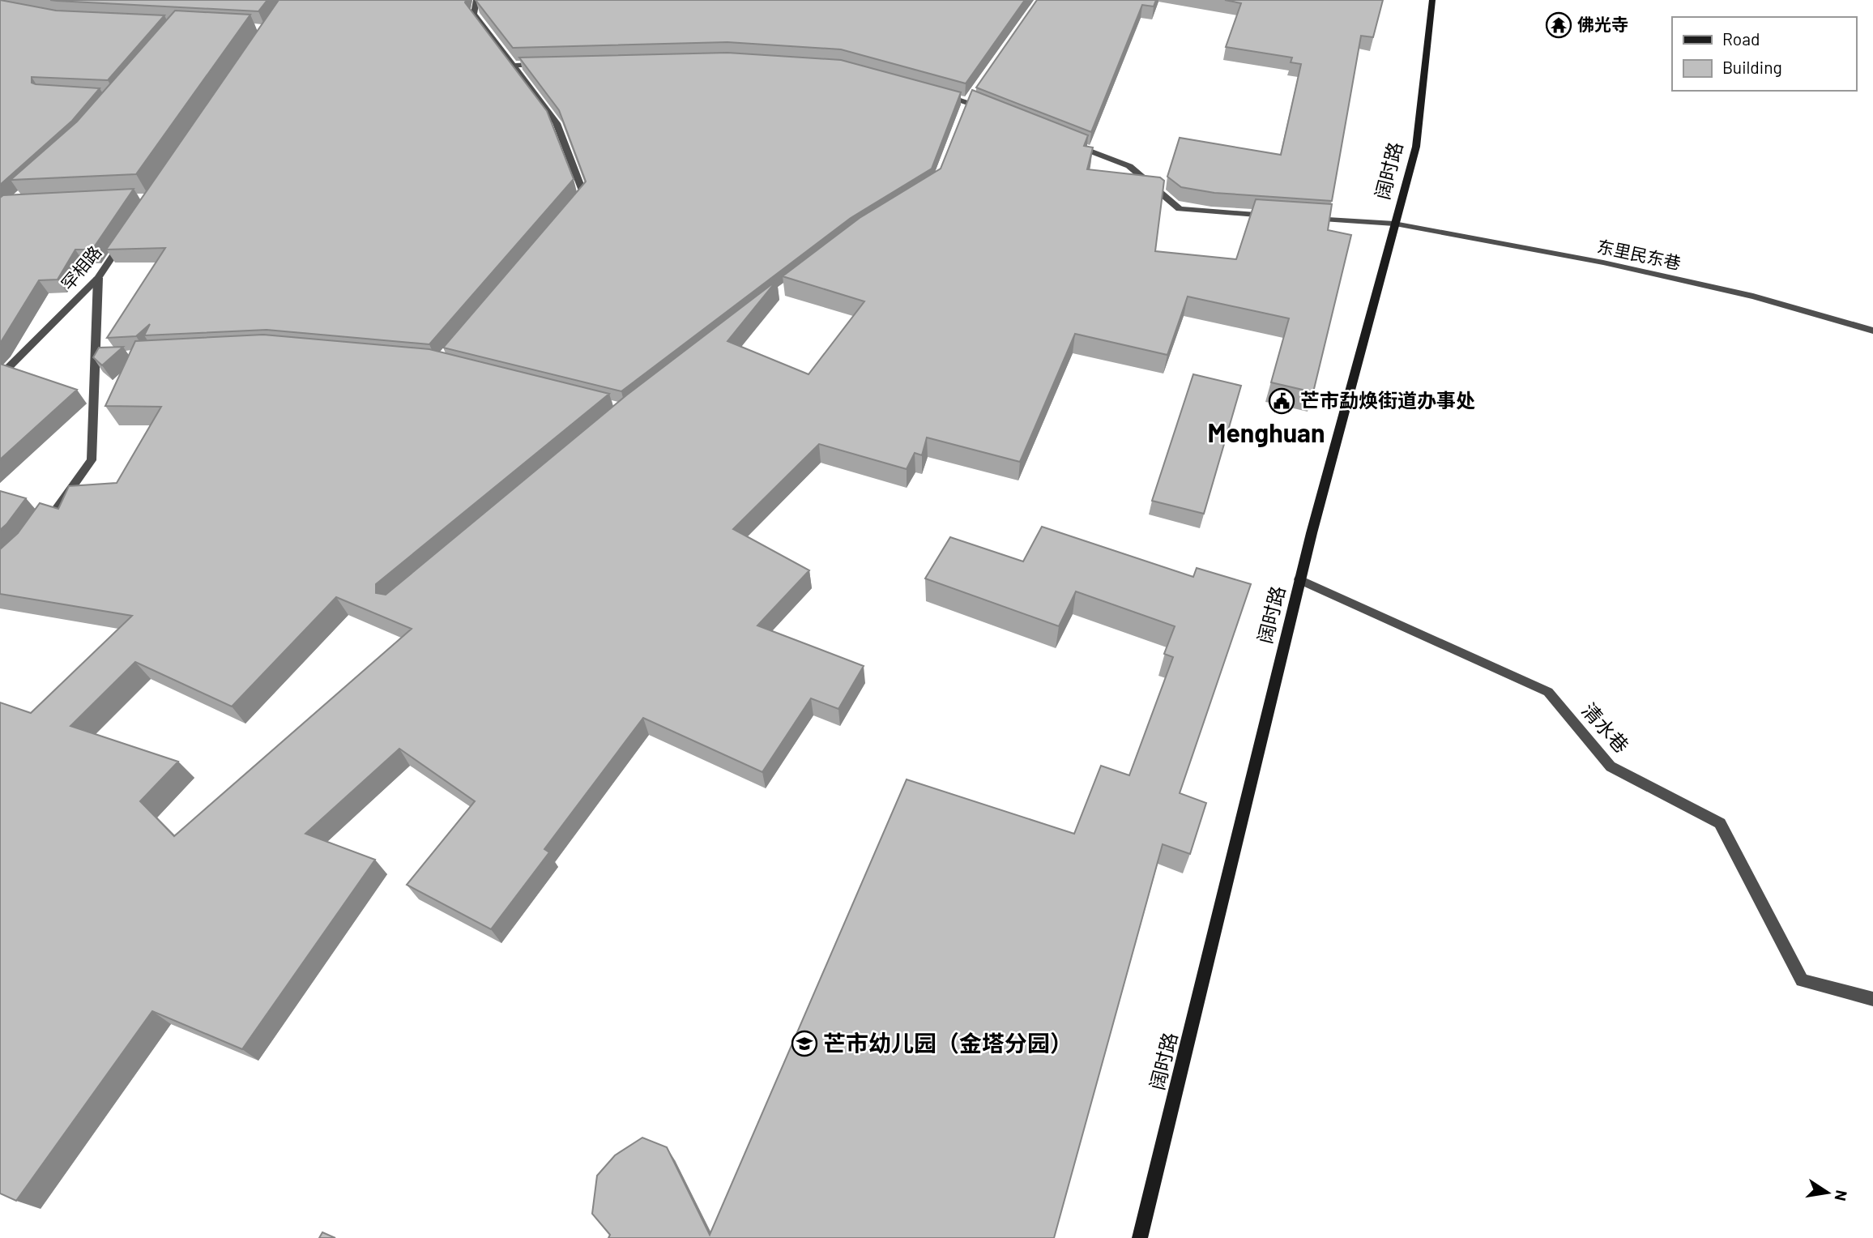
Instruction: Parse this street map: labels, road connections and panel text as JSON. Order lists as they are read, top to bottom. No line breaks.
{"streets":{"main road":["阔时路"],"street":["东里民东巷","罕相路","清水巷"]},"crossings":[["阔时路","东里民东巷"],["阔时路","清水巷"]],"districts":["Menghuan"],"places":{"temple":["佛光寺"],"public building":["芒市勐焕街道办事处"],"school or university":["芒市幼儿园（金塔分园）"]},"legend":["Road","Building"],"north":"right"}
